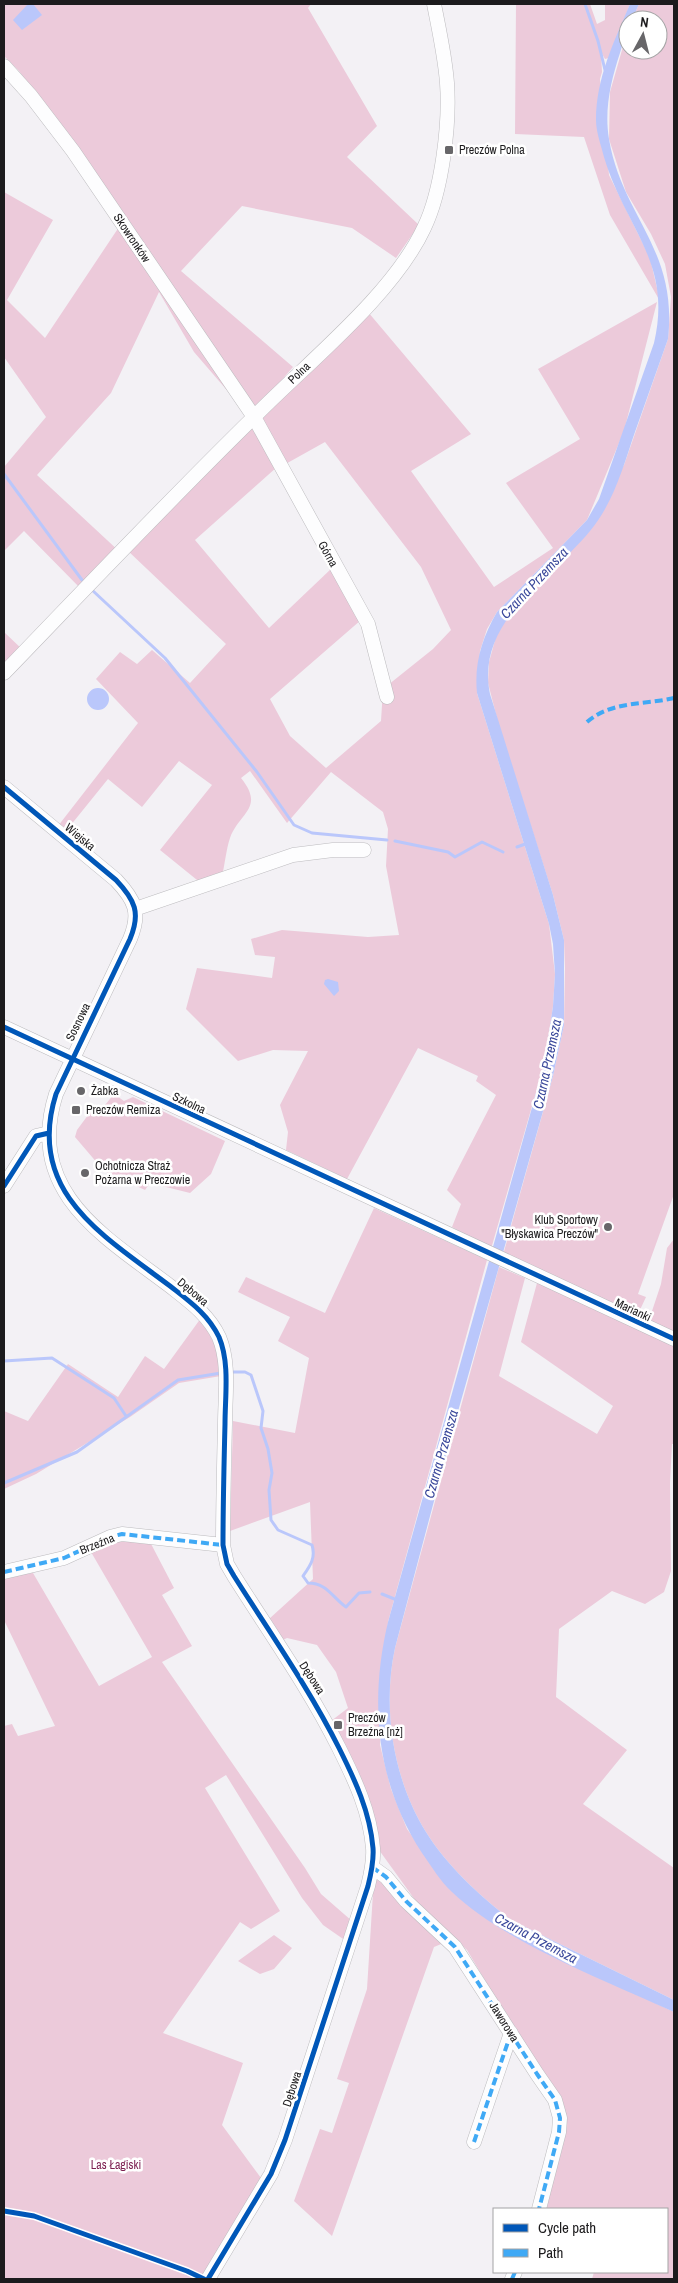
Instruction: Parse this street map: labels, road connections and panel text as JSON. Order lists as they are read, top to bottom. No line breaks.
{"streets":{"street":["Skowronków","Polna","Górna","Wiejska","Sosnowa","Szkolna","Dębowa","Marianki","Brzeźna","Jaworowa"]},"crossings":[["Skowronków","Polna"],["Skowronków","Górna"],["Polna","Górna"],["Wiejska","Sosnowa"],["Sosnowa","Szkolna"],["Sosnowa","Dębowa"],["Szkolna","Marianki"],["Dębowa","Brzeźna"],["Dębowa","Jaworowa"]],"water":["Czarna Przemsza"],"parks":["Las Łagiski"],"places":{"transit":["Preczów Polna","Preczów Remiza","Preczów Brzeźna [nż]"],"other":["Żabka","Ochotnicza Straż Pożarna w Preczowie","Klub Sportowy \"Błyskawica Preczów\""]},"legend":["Cycle path","Path"],"north":"top"}
